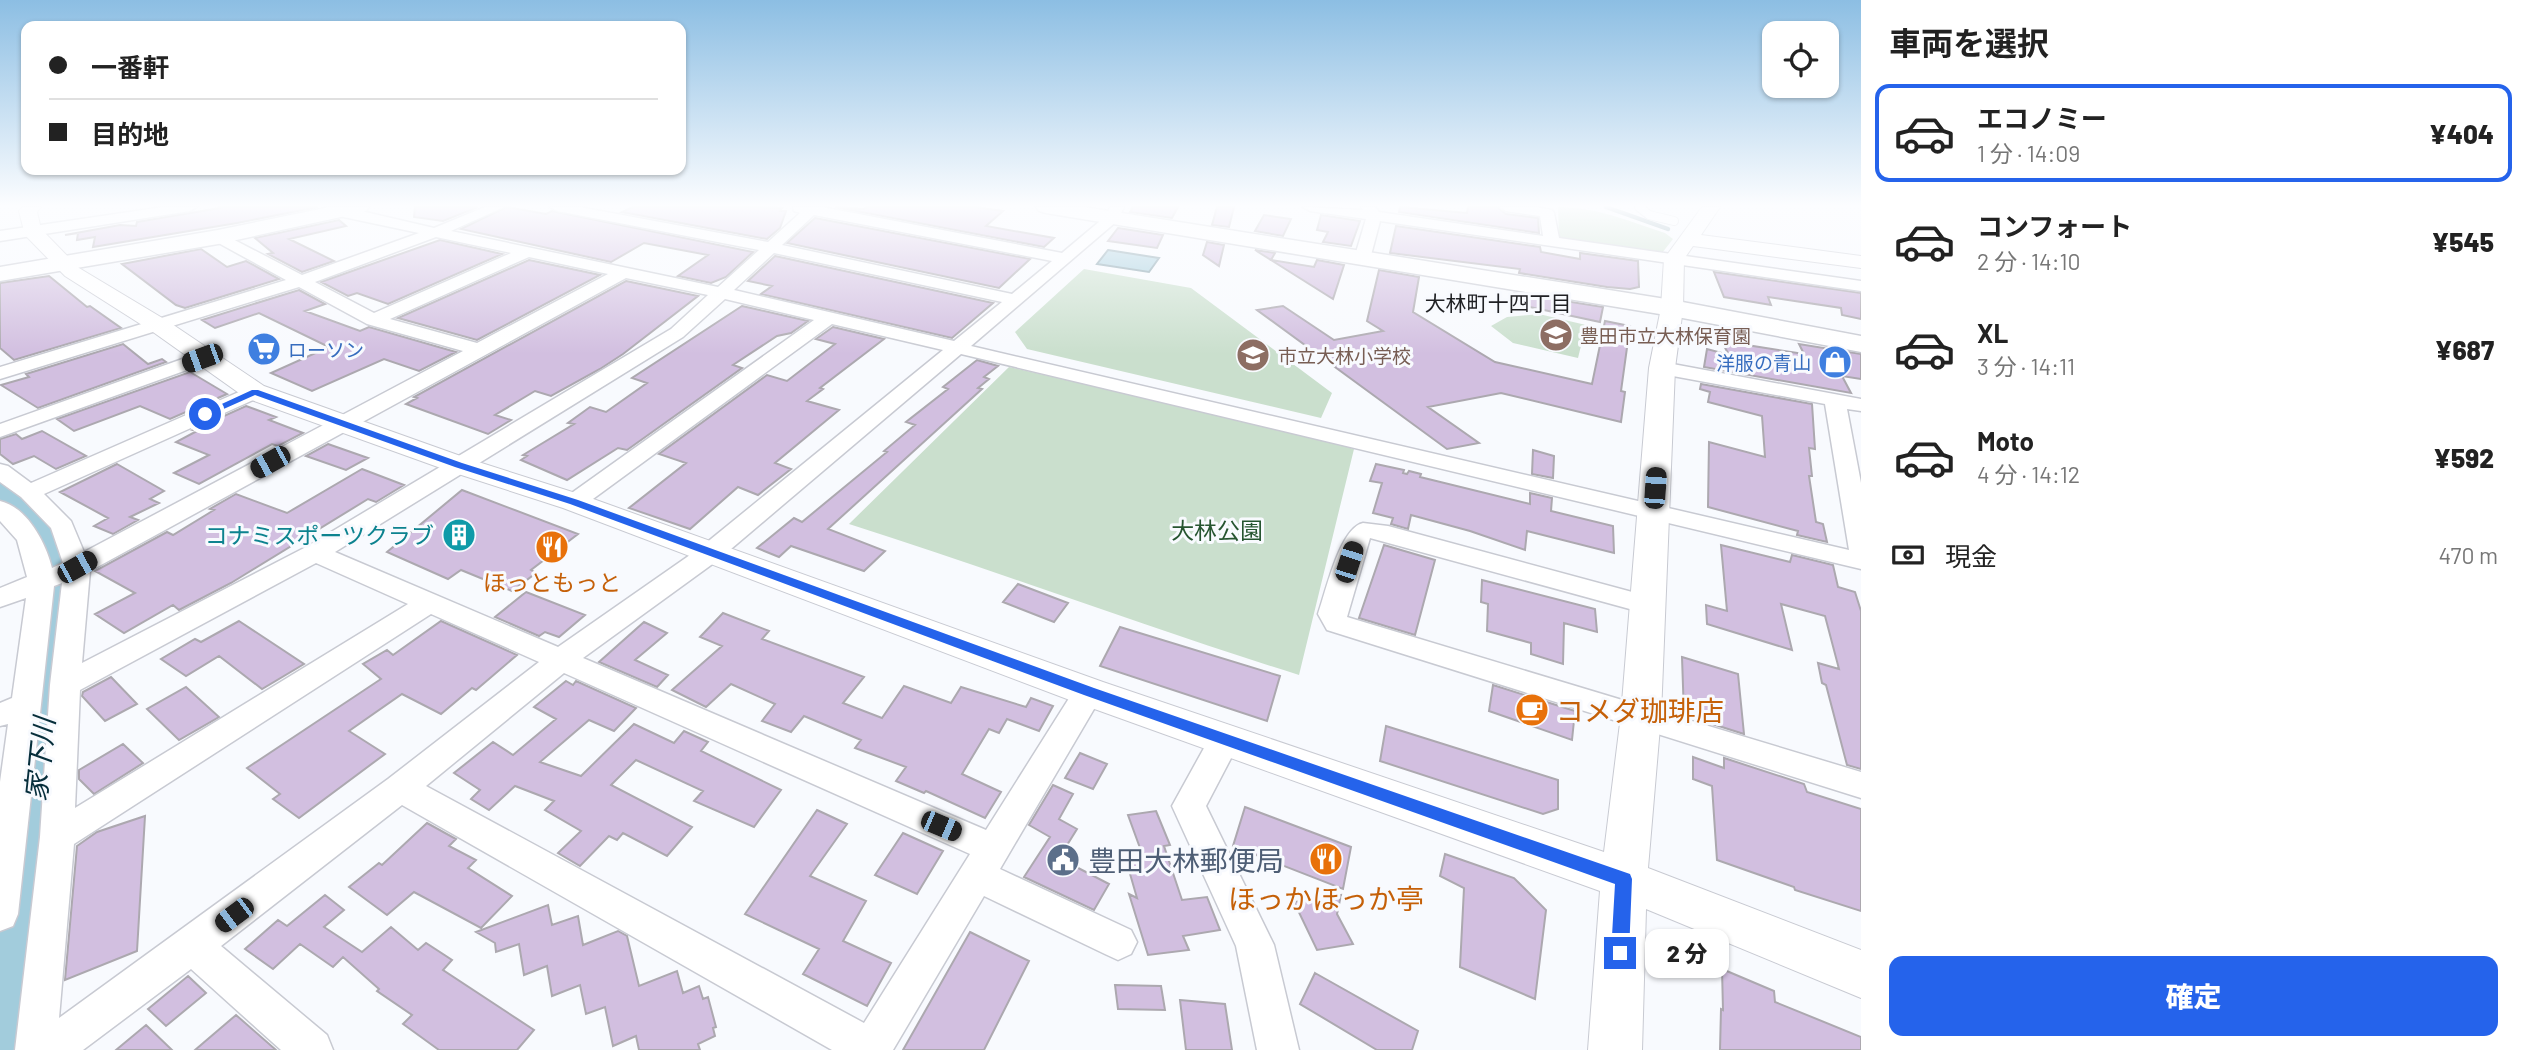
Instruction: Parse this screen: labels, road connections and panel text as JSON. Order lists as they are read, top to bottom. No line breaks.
{"districts":["大林町十四丁目"],"water":["家下川"],"parks":["大林公園"],"places":{"school or university":["豊田市立大林保育園","市立大林小学校"],"supermarket":["ローソン"],"shop":["洋服の青山"],"building":["コナミスポーツクラブ"],"restaurant":["ほっともっと","ほっかほっか亭"],"cafe":["コメダ珈琲店"],"public building":["豊田大林郵便局"]},"page":{"heading":"車両を選択","banner":["一番軒","目的地"],"list":[{"name":"エコノミー","note":"1 分 · 14:09","value":"¥404"},{"name":"コンフォート","note":"2 分 · 14:10","value":"¥545"},{"name":"XL","note":"3 分 · 14:11","value":"¥687"},{"name":"Moto","note":"4 分 · 14:12","value":"¥592"}],"pay":["現金","470 m"],"bubble":"2 分","buttons":"確定"}}
